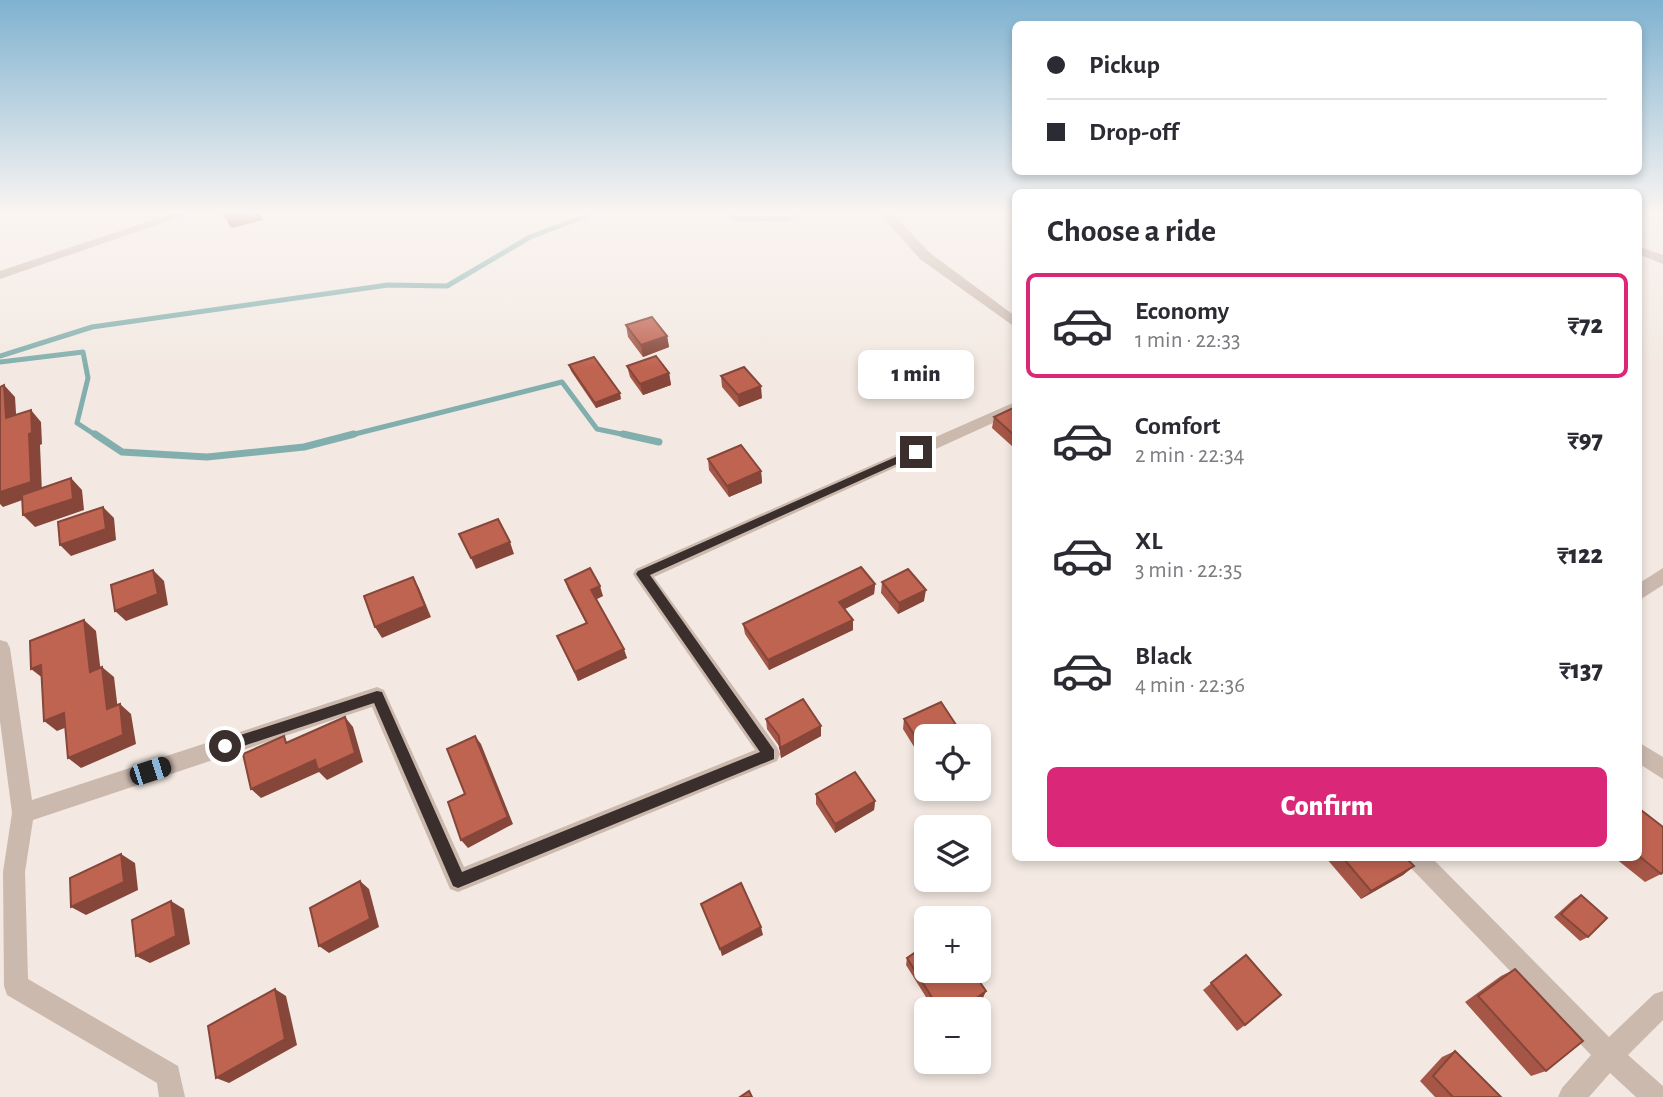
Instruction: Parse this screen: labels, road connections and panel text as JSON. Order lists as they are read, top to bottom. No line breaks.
{"page":{"banner":["Pickup","Drop-off"],"heading":"Choose a ride","list":[{"name":"Economy","note":"1 min · 22:33","value":"₹72"},{"name":"Comfort","note":"2 min · 22:34","value":"₹97"},{"name":"XL","note":"3 min · 22:35","value":"₹122"},{"name":"Black","note":"4 min · 22:36","value":"₹137"}],"bubble":"1 min","map_buttons":["+","−"],"buttons":"Confirm"}}
